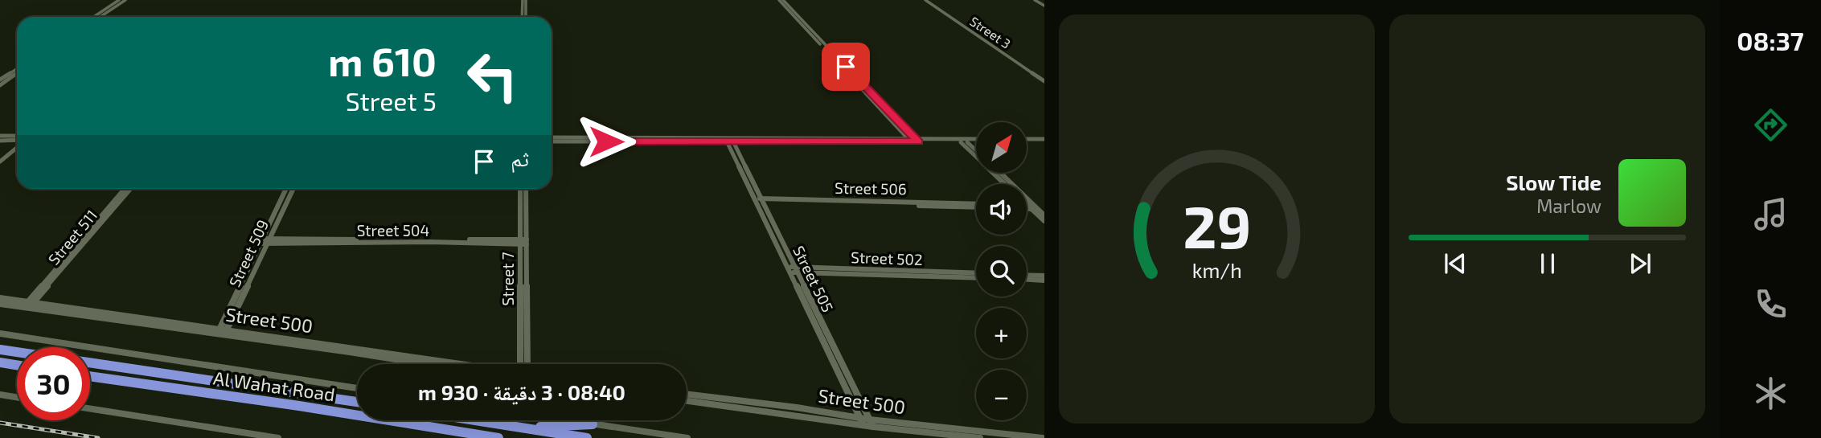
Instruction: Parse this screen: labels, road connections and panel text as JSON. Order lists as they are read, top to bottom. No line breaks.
{"streets":{"highway":["Al Wahat Road"],"street":["Street 3","Street 506","Street 504","Street 511","Street 509","Street 502","Street 7","Street 505","Street 500"]},"crossings":[["Street 506","Street 505"],["Street 504","Street 509"],["Street 504","Street 7"],["Street 511","Street 500"],["Street 509","Street 500"],["Street 502","Street 505"],["Street 505","Street 500"]],"north":"top right","page":{"tabs":"08:37","turn":["610 m","Street 5"],"map_buttons":["+","−"],"then":"ثم","song":["Slow Tide","Marlow"],"limit":"30","trip":"08:40 · 3 دقيقة · 930 m","gauge":["29","km/h"]}}
